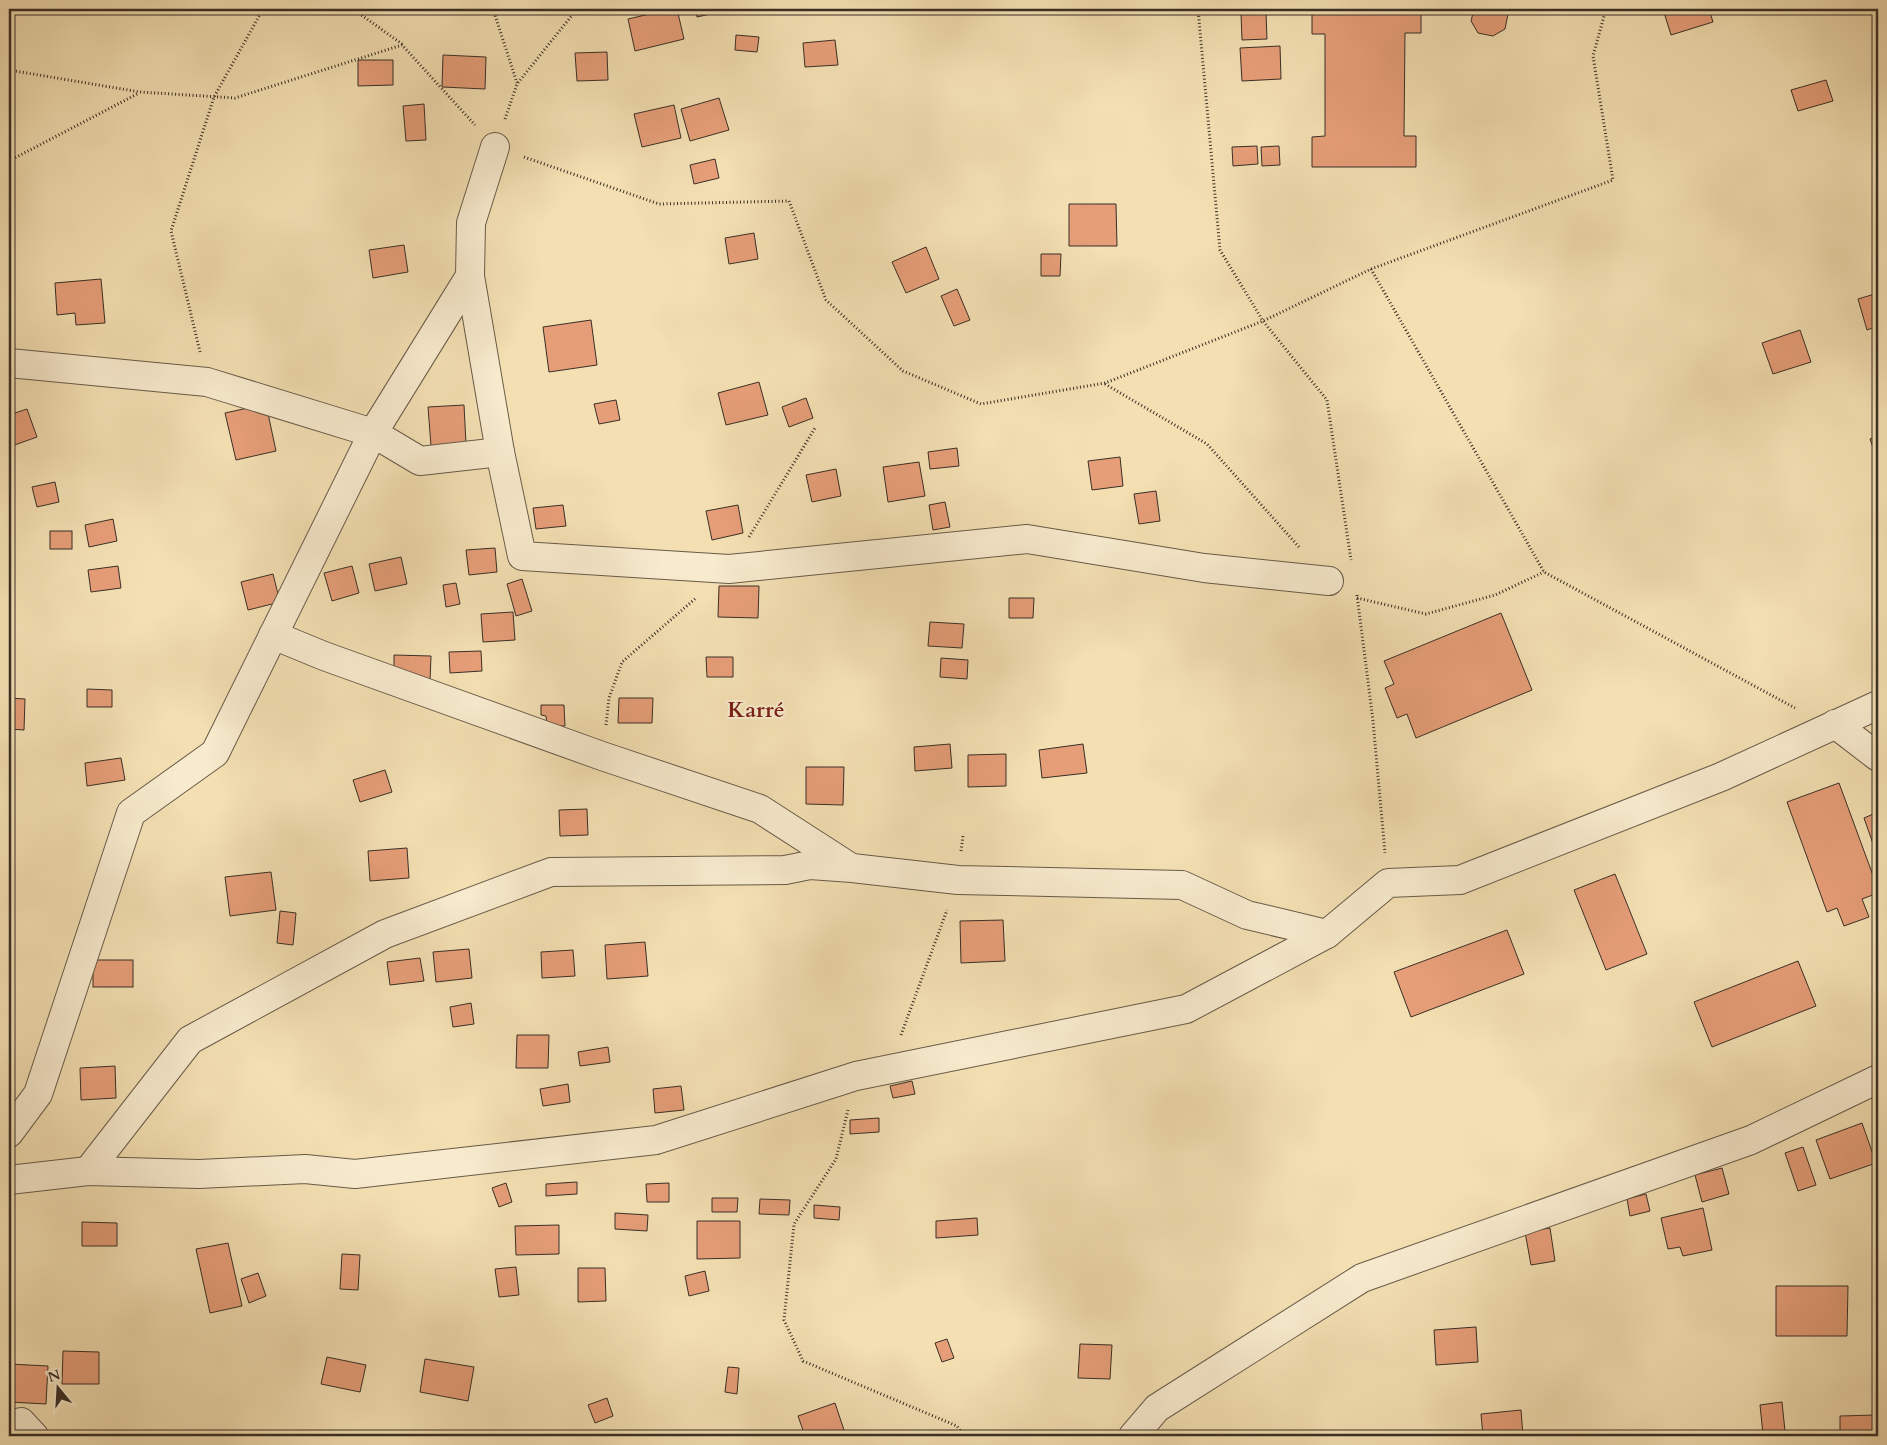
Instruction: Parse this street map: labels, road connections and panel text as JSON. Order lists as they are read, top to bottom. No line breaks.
{"districts":["Karré"],"north":"top"}
